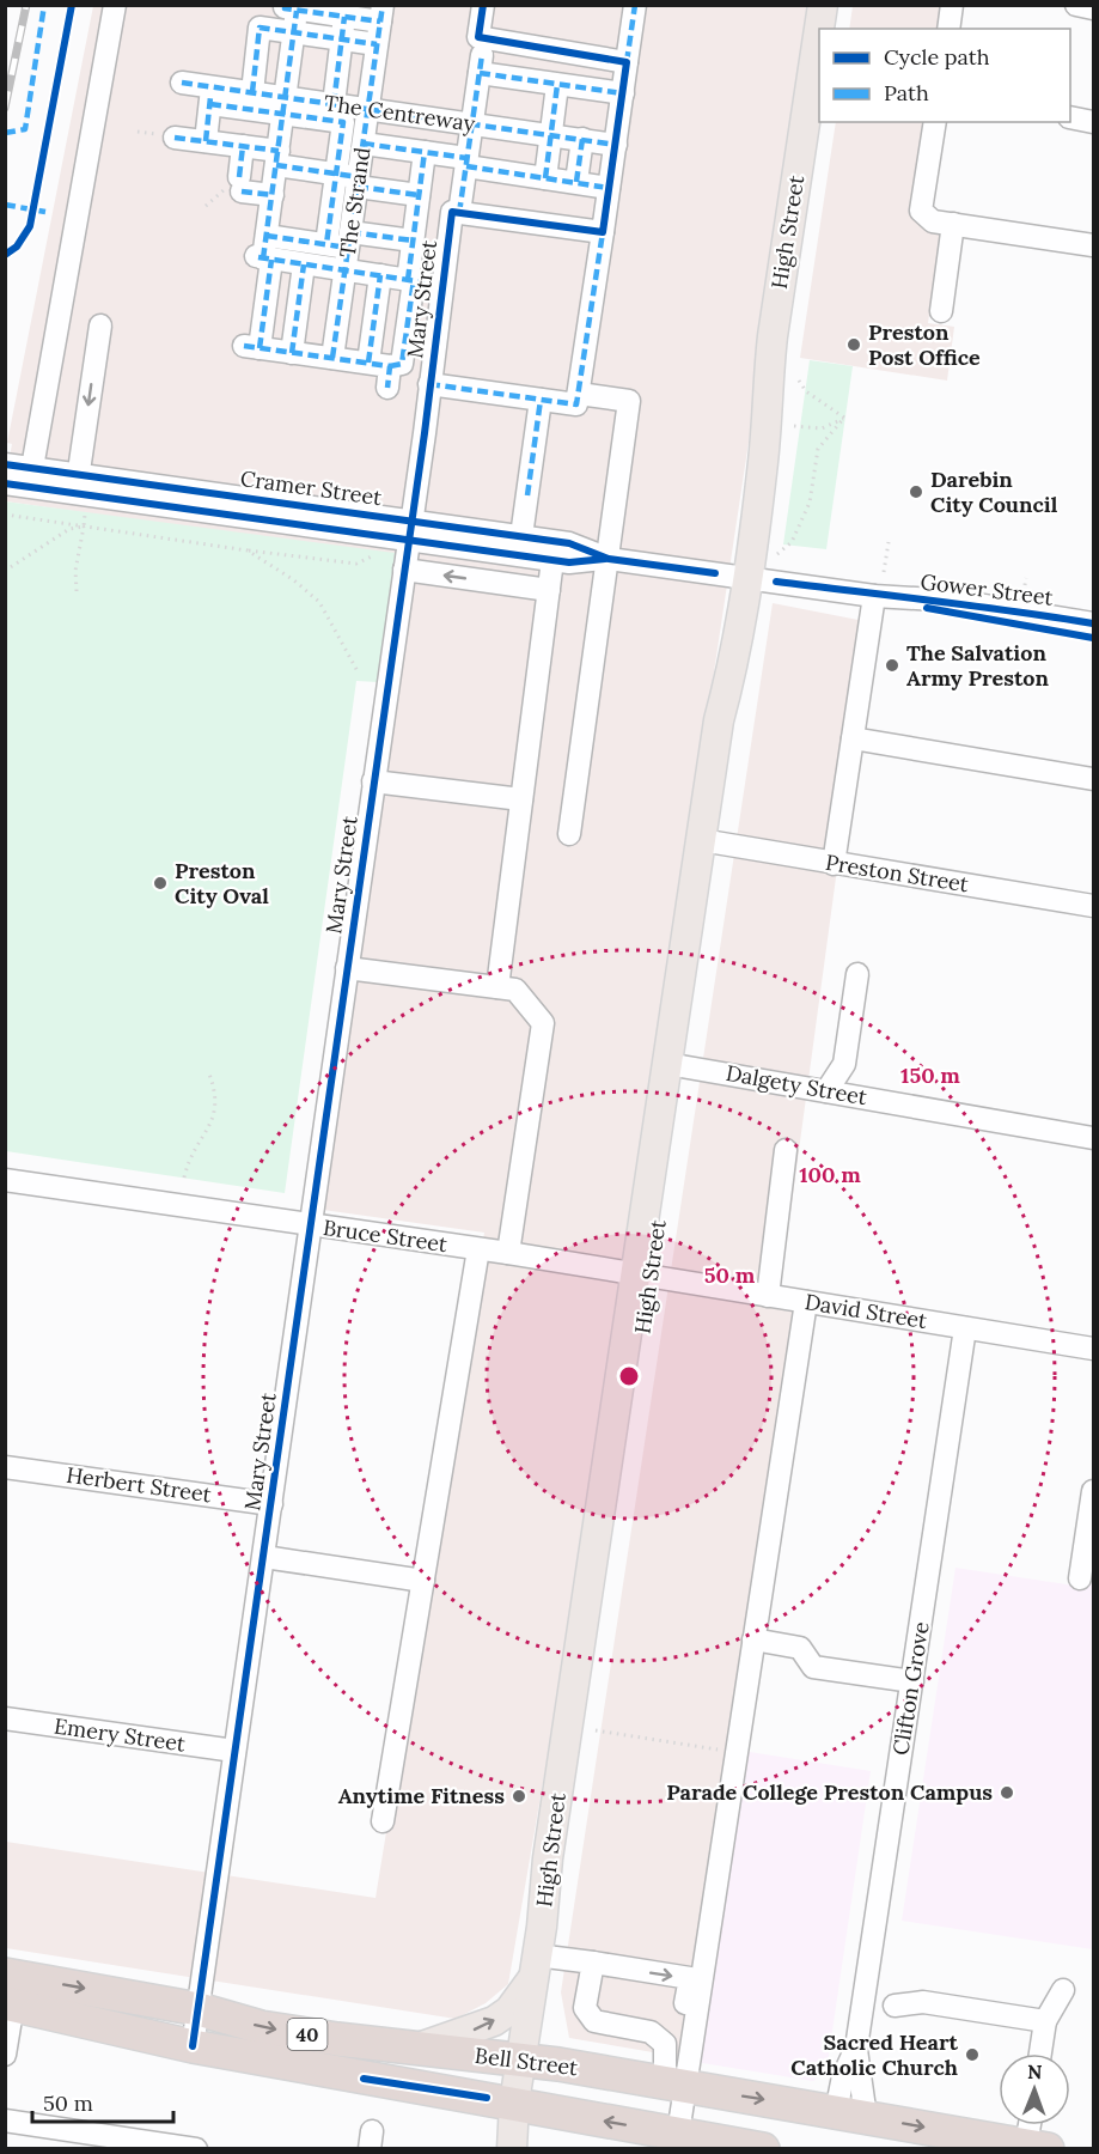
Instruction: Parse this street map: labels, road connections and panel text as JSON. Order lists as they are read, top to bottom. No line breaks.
{"streets":{"highway":["40","Bell Street"],"main road":["High Street"],"street":["The Centreway","The Strand","Mary Street","Cramer Street","Gower Street","Preston Street","Dalgety Street","Bruce Street","David Street","Herbert Street","Clifton Grove","Emery Street"]},"crossings":[["The Centreway","The Strand"],["The Centreway","Mary Street"],["High Street","Cramer Street"],["High Street","Gower Street"],["High Street","Preston Street"],["High Street","Dalgety Street"],["High Street","Bruce Street"],["High Street","David Street"],["High Street","Bell Street"],["Mary Street","Cramer Street"],["Mary Street","Bruce Street"],["Mary Street","Herbert Street"],["Mary Street","Emery Street"],["Mary Street","Bell Street"],["Cramer Street","Gower Street"],["Bruce Street","David Street"],["David Street","Clifton Grove"],["Clifton Grove","Bell Street"]],"places":["Preston Post Office","Darebin City Council","The Salvation Army Preston","Preston City Oval","Parade College Preston Campus","Anytime Fitness","Sacred Heart Catholic Church"],"legend":["Cycle path","Path"],"scale_bar":"50 m","north":"top","rings":["150 m","100 m","50 m"]}
